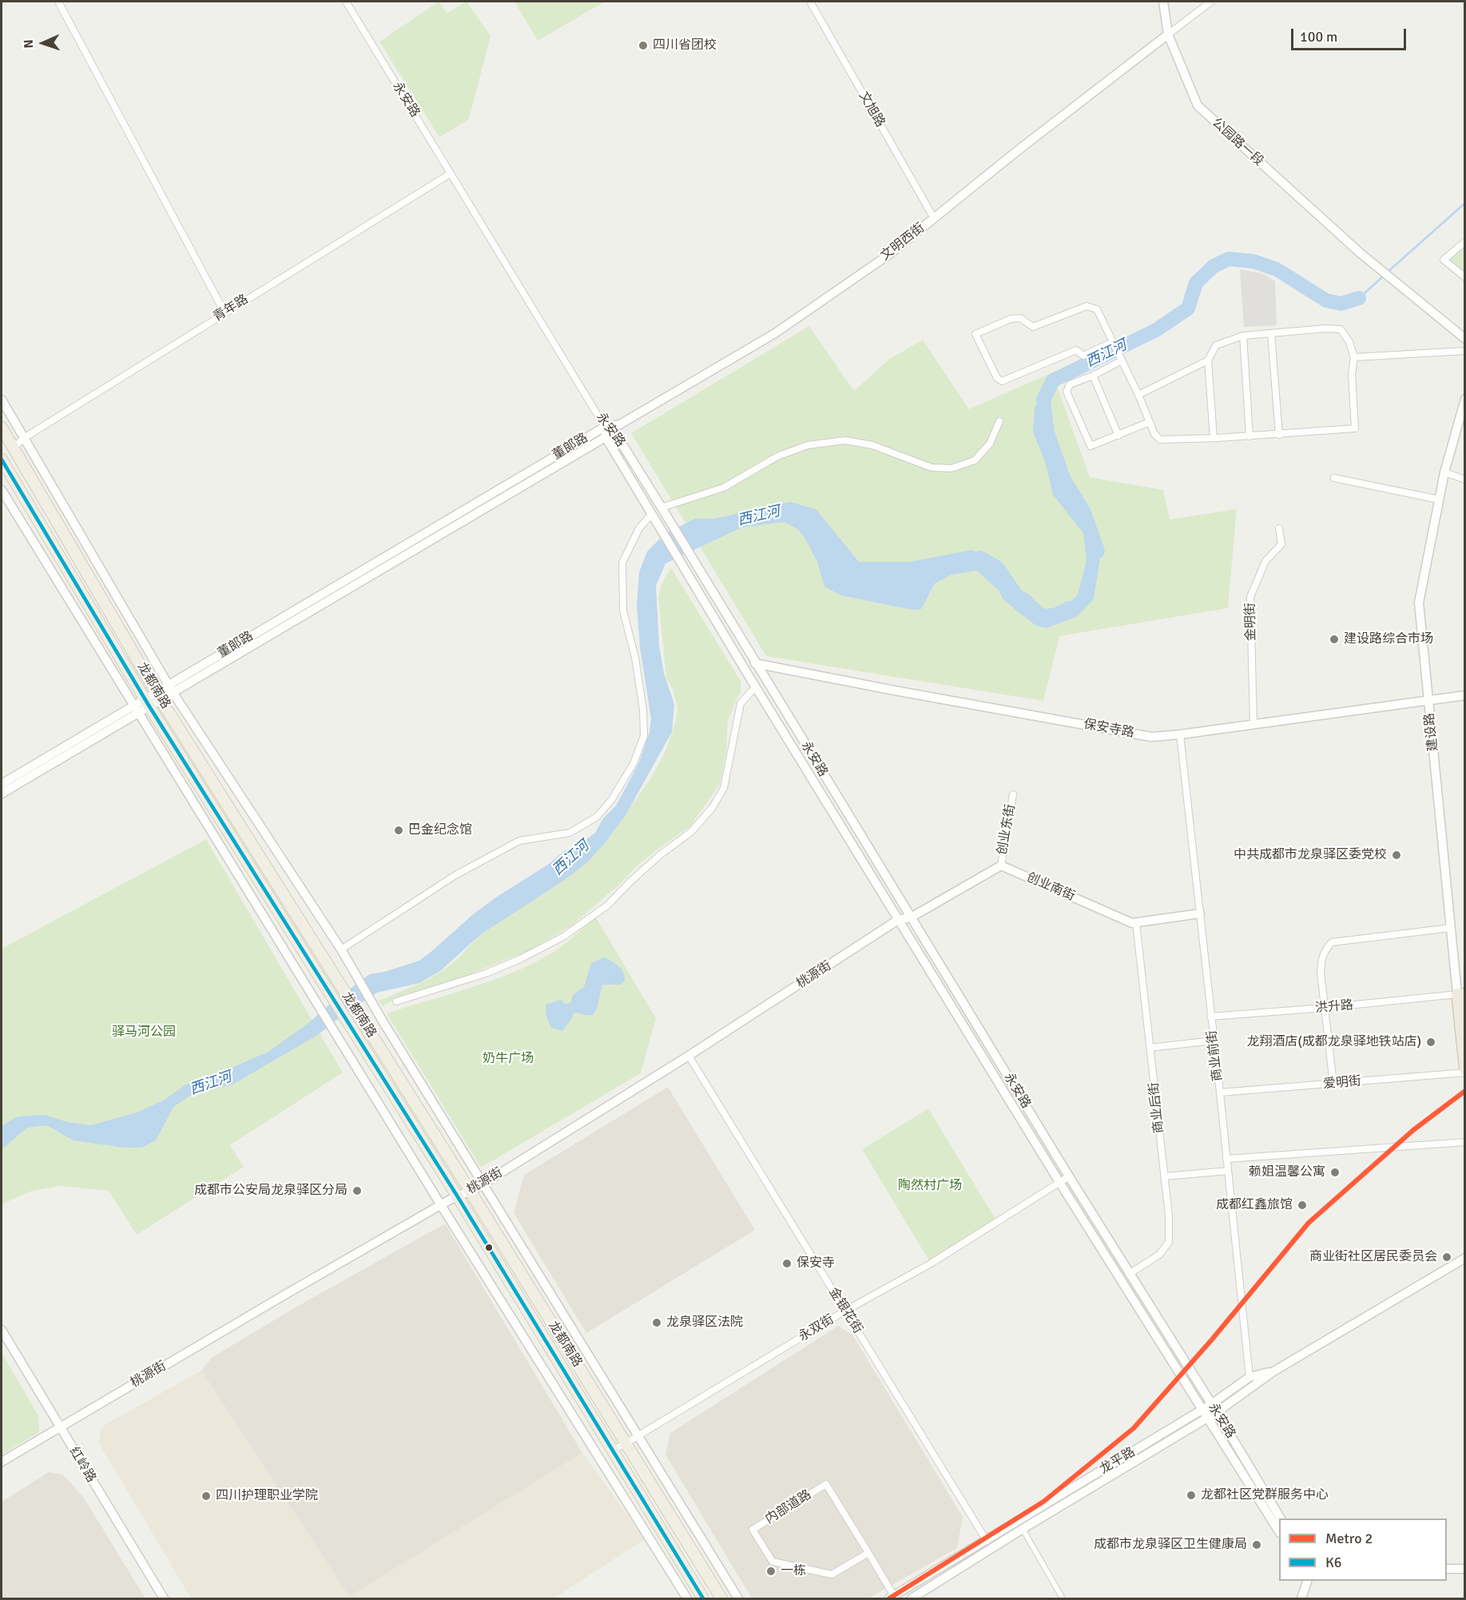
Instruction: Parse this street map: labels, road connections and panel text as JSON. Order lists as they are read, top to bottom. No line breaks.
{"streets":{"highway":["建设路"],"main road":["龙都南路"],"street":["永安路","文旭路","公园路一段","文明西街","青年路","董郞路","金明街","保安寺路","创业东街","创业南街","桃源街","洪升路","商业前街","爱明街","商业后街","金银花街","永双街","龙平路","红岭路","内部道路"]},"crossings":[["永安路","青年路"],["永安路","董郞路"],["永安路","保安寺路"],["永安路","桃源街"],["永安路","商业后街"],["永安路","永双街"],["永安路","龙平路"],["文旭路","文明西街"],["公园路一段","文明西街"],["文明西街","董郞路"],["青年路","龙都南路"],["董郞路","龙都南路"],["金明街","保安寺路"],["龙都南路","桃源街"],["龙都南路","永双街"],["保安寺路","建设路"],["保安寺路","商业前街"],["建设路","洪升路"],["建设路","爱明街"],["创业东街","创业南街"],["创业南街","商业前街"],["创业南街","商业后街"],["桃源街","金银花街"],["桃源街","红岭路"],["洪升路","商业前街"],["商业前街","爱明街"],["商业前街","龙平路"],["金银花街","永双街"],["金银花街","龙平路"],["龙平路","内部道路"]],"water":["西江河"],"parks":["驿马河公园","奶牛广场","陶然村广场"],"places":["四川省团校","建设路综合市场","巴金纪念馆","中共成都市龙泉驿区委党校","龙翔酒店(成都龙泉驿地铁站店)","赖姐温馨公寓","成都市公安局龙泉驿区分局","成都红鑫旅馆","商业街社区居民委员会","保安寺","龙泉驿区法院","龙都社区党群服务中心","四川护理职业学院","成都市龙泉驿区卫生健康局","一栋"],"lines":["transit line K6","metro line 2"],"legend":["Metro 2","K6"],"scale_bar":"100 m","north":"left"}
